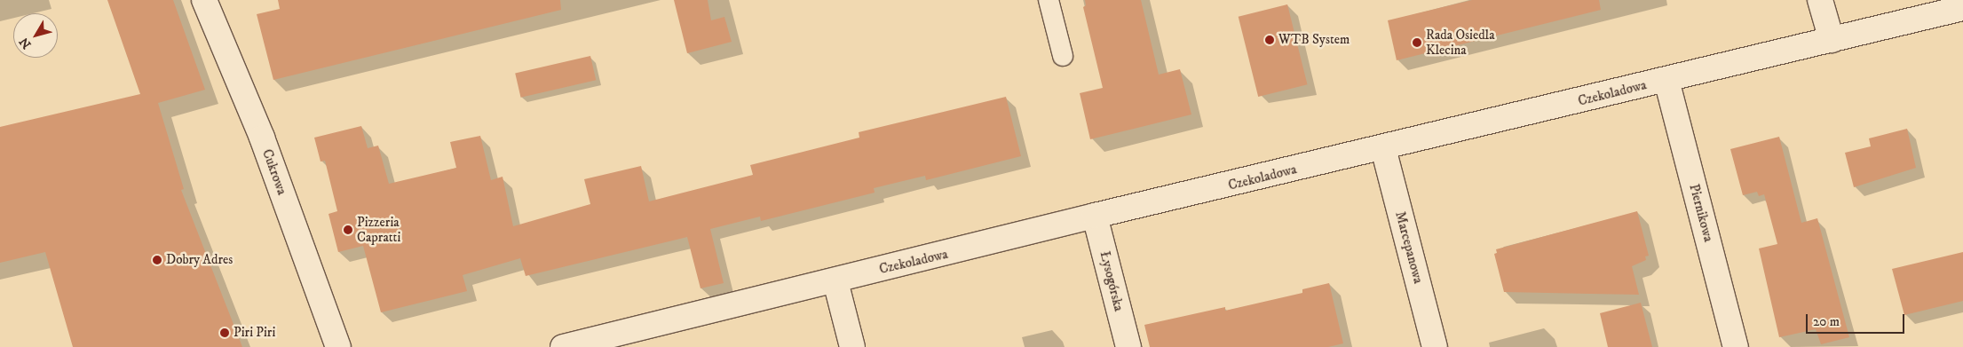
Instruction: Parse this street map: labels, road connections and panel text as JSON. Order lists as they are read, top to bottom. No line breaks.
{"streets":{"street":["Czekoladowa","Cukrowa","Piernikowa","Marcepanowa","Łysogórska"]},"crossings":[["Czekoladowa","Piernikowa"],["Czekoladowa","Marcepanowa"],["Czekoladowa","Łysogórska"]],"places":["WTB System","Rada Osiedla Klecina","Pizzeria Capratti","Dobry Adres","Piri Piri"],"scale_bar":"20 m","north":"bottom left"}
